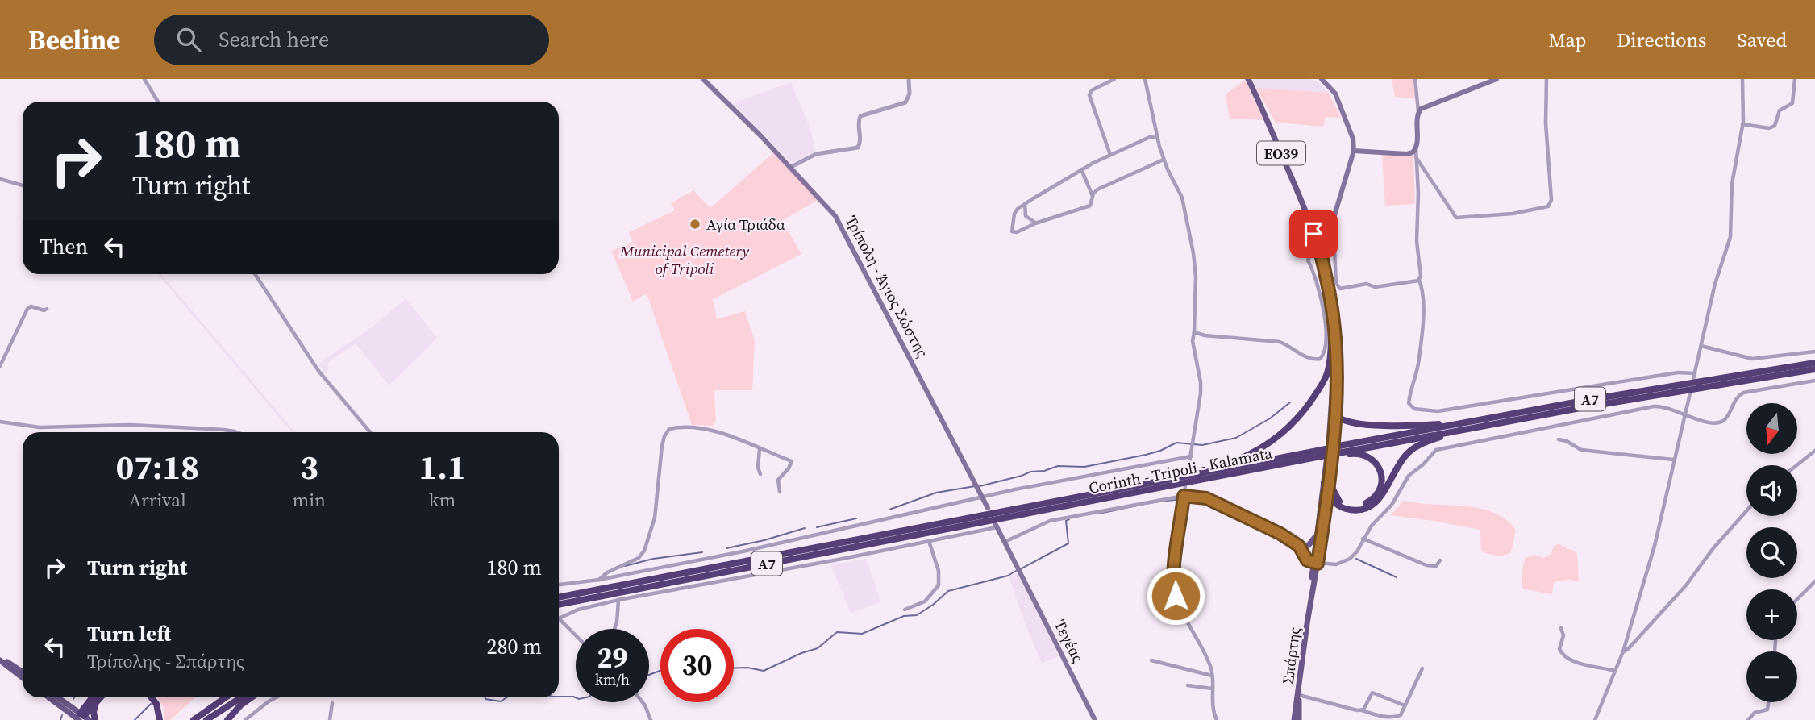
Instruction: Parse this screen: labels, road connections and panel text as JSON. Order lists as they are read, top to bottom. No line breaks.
{"streets":{"highway":["Α7","Corinth - Tripoli - Kalamata"],"main road":["ΕΟ39","Τρίπολη - Άγιος Σώστης","Τεγέας","Σπάρτης"]},"crossings":[["ΕΟ39","Σπάρτης"]],"parks":["Municipal Cemetery of Tripoli"],"places":["Αγία Τριάδα"],"north":"bottom","page":{"header":"Beeline","search":"Search here","nav":["Map","Directions","Saved"],"turn":["180 m","Turn right"],"then":"Then","map_buttons":["+","−"],"eta":["07:18","Arrival","3","min","1.1","km"],"list":[{"name":"Turn right","value":"180 m"},{"name":"Turn left","note":"Τρίπολης - Σπάρτης","value":"280 m"}],"speed":"29 km/h","limit":"30"}}
